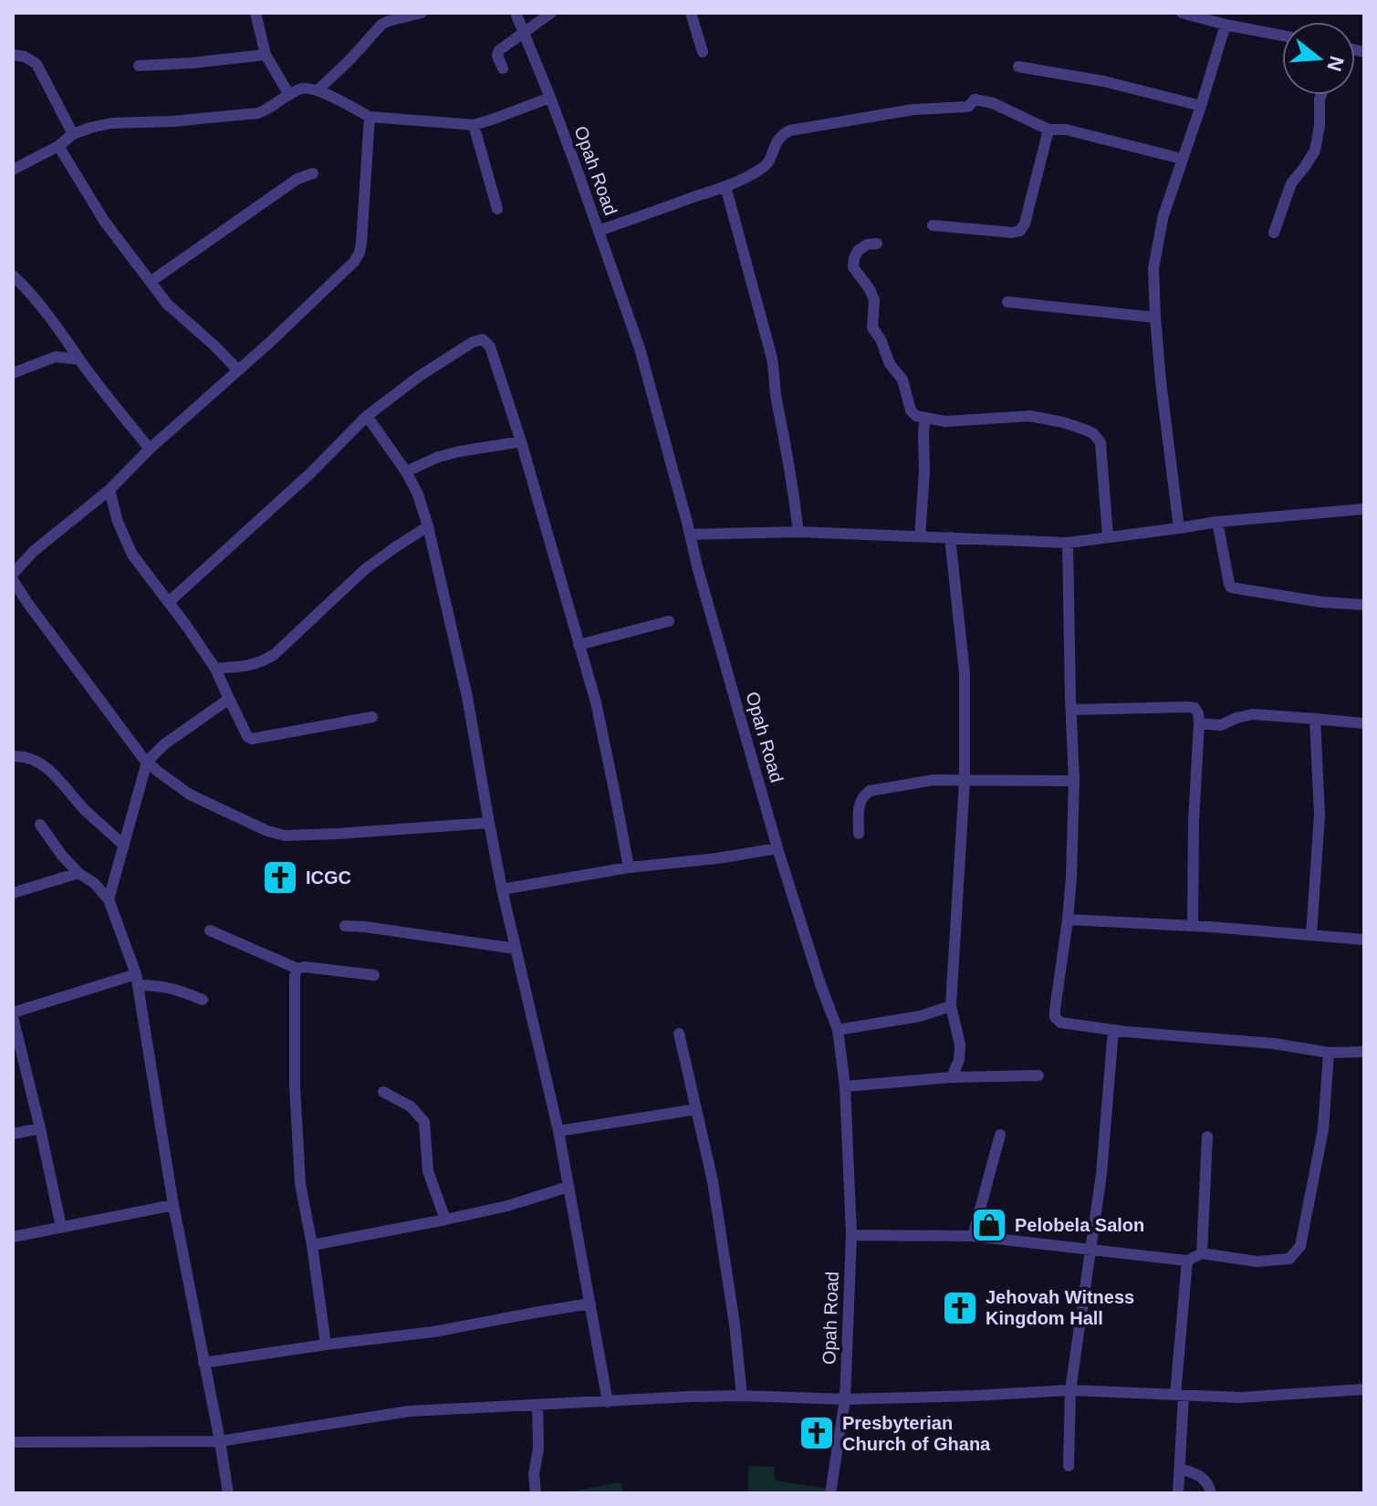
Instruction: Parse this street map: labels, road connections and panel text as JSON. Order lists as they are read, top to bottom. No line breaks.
{"streets":{"street":["Opah Road"]},"places":{"church":["ICGC","Jehovah Witness Kingdom Hall","Presbyterian Church of Ghana"],"shop":["Pelobela Salon"]},"north":"right"}
